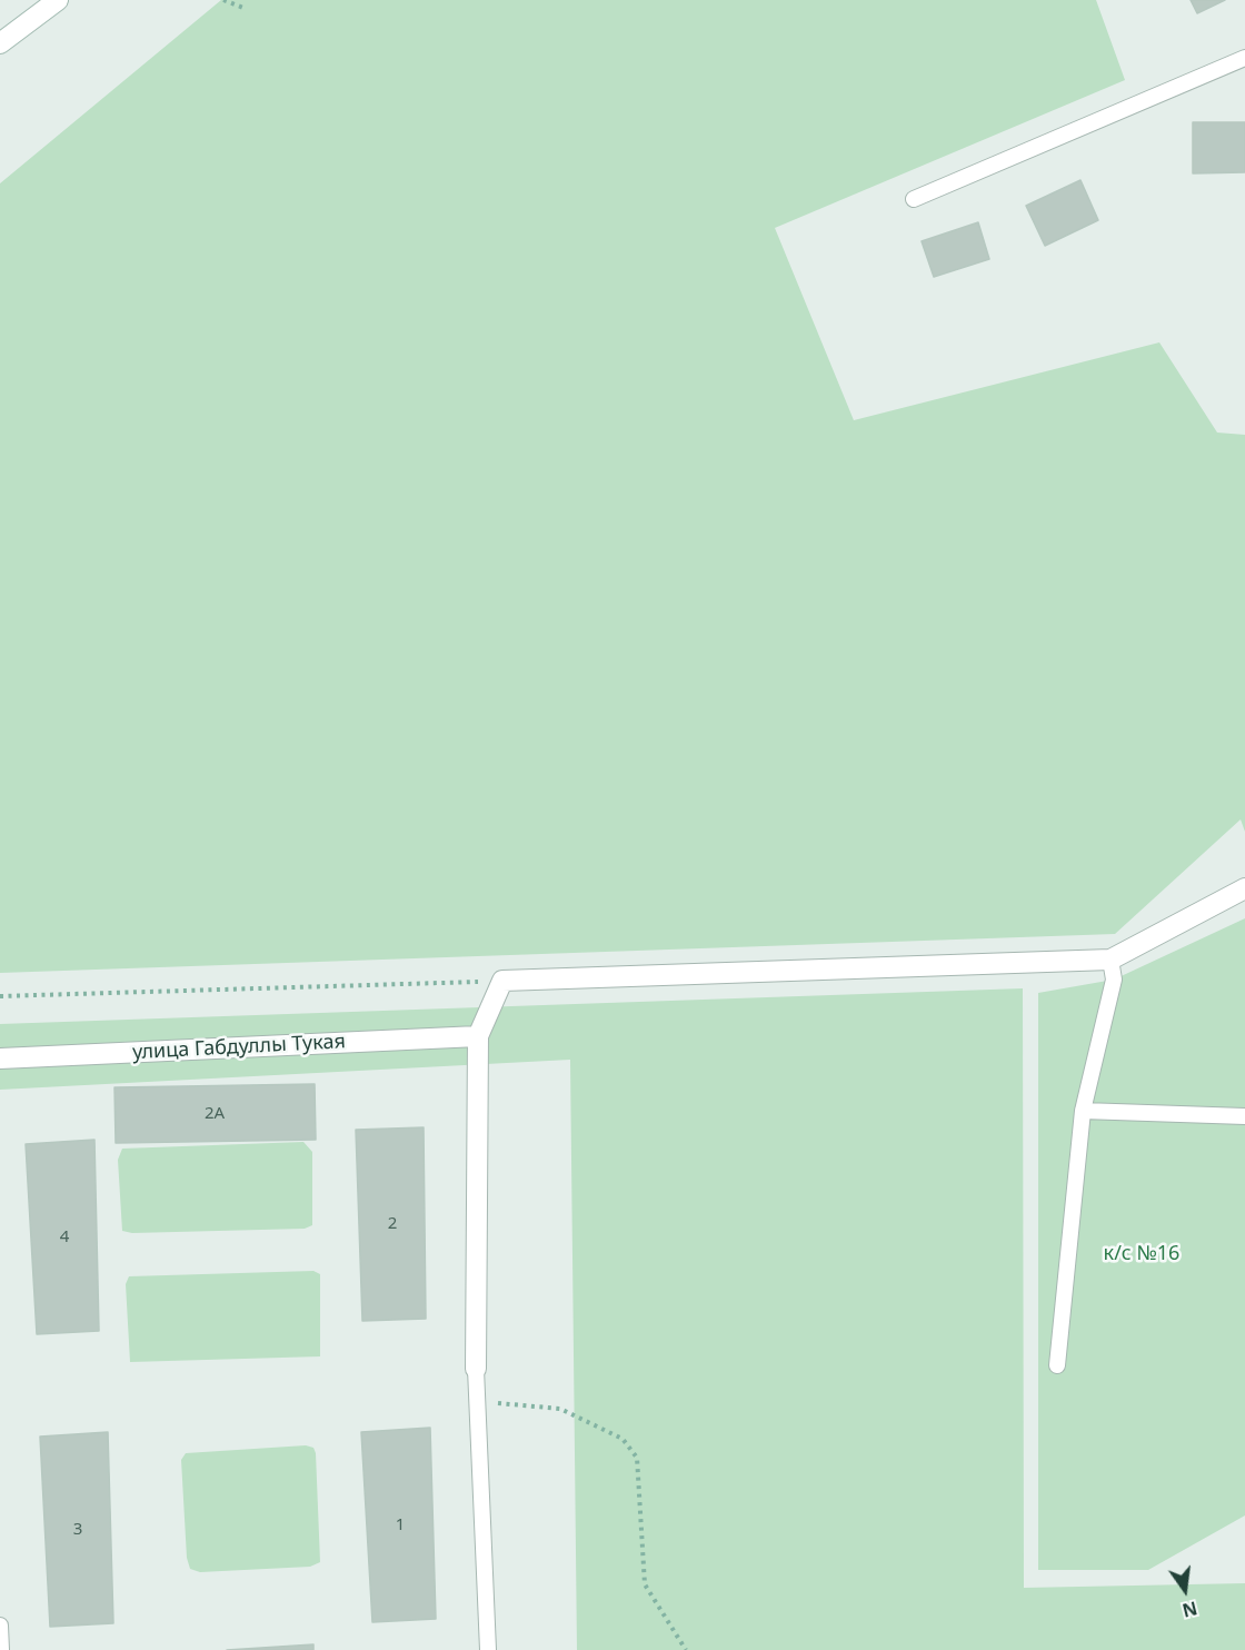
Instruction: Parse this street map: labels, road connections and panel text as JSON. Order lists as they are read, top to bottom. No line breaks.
{"streets":{"street":["улица Габдуллы Тукая"]},"parks":["к/с №16"],"house_numbers":["2А","2","4","1","3"],"north":"bottom"}
